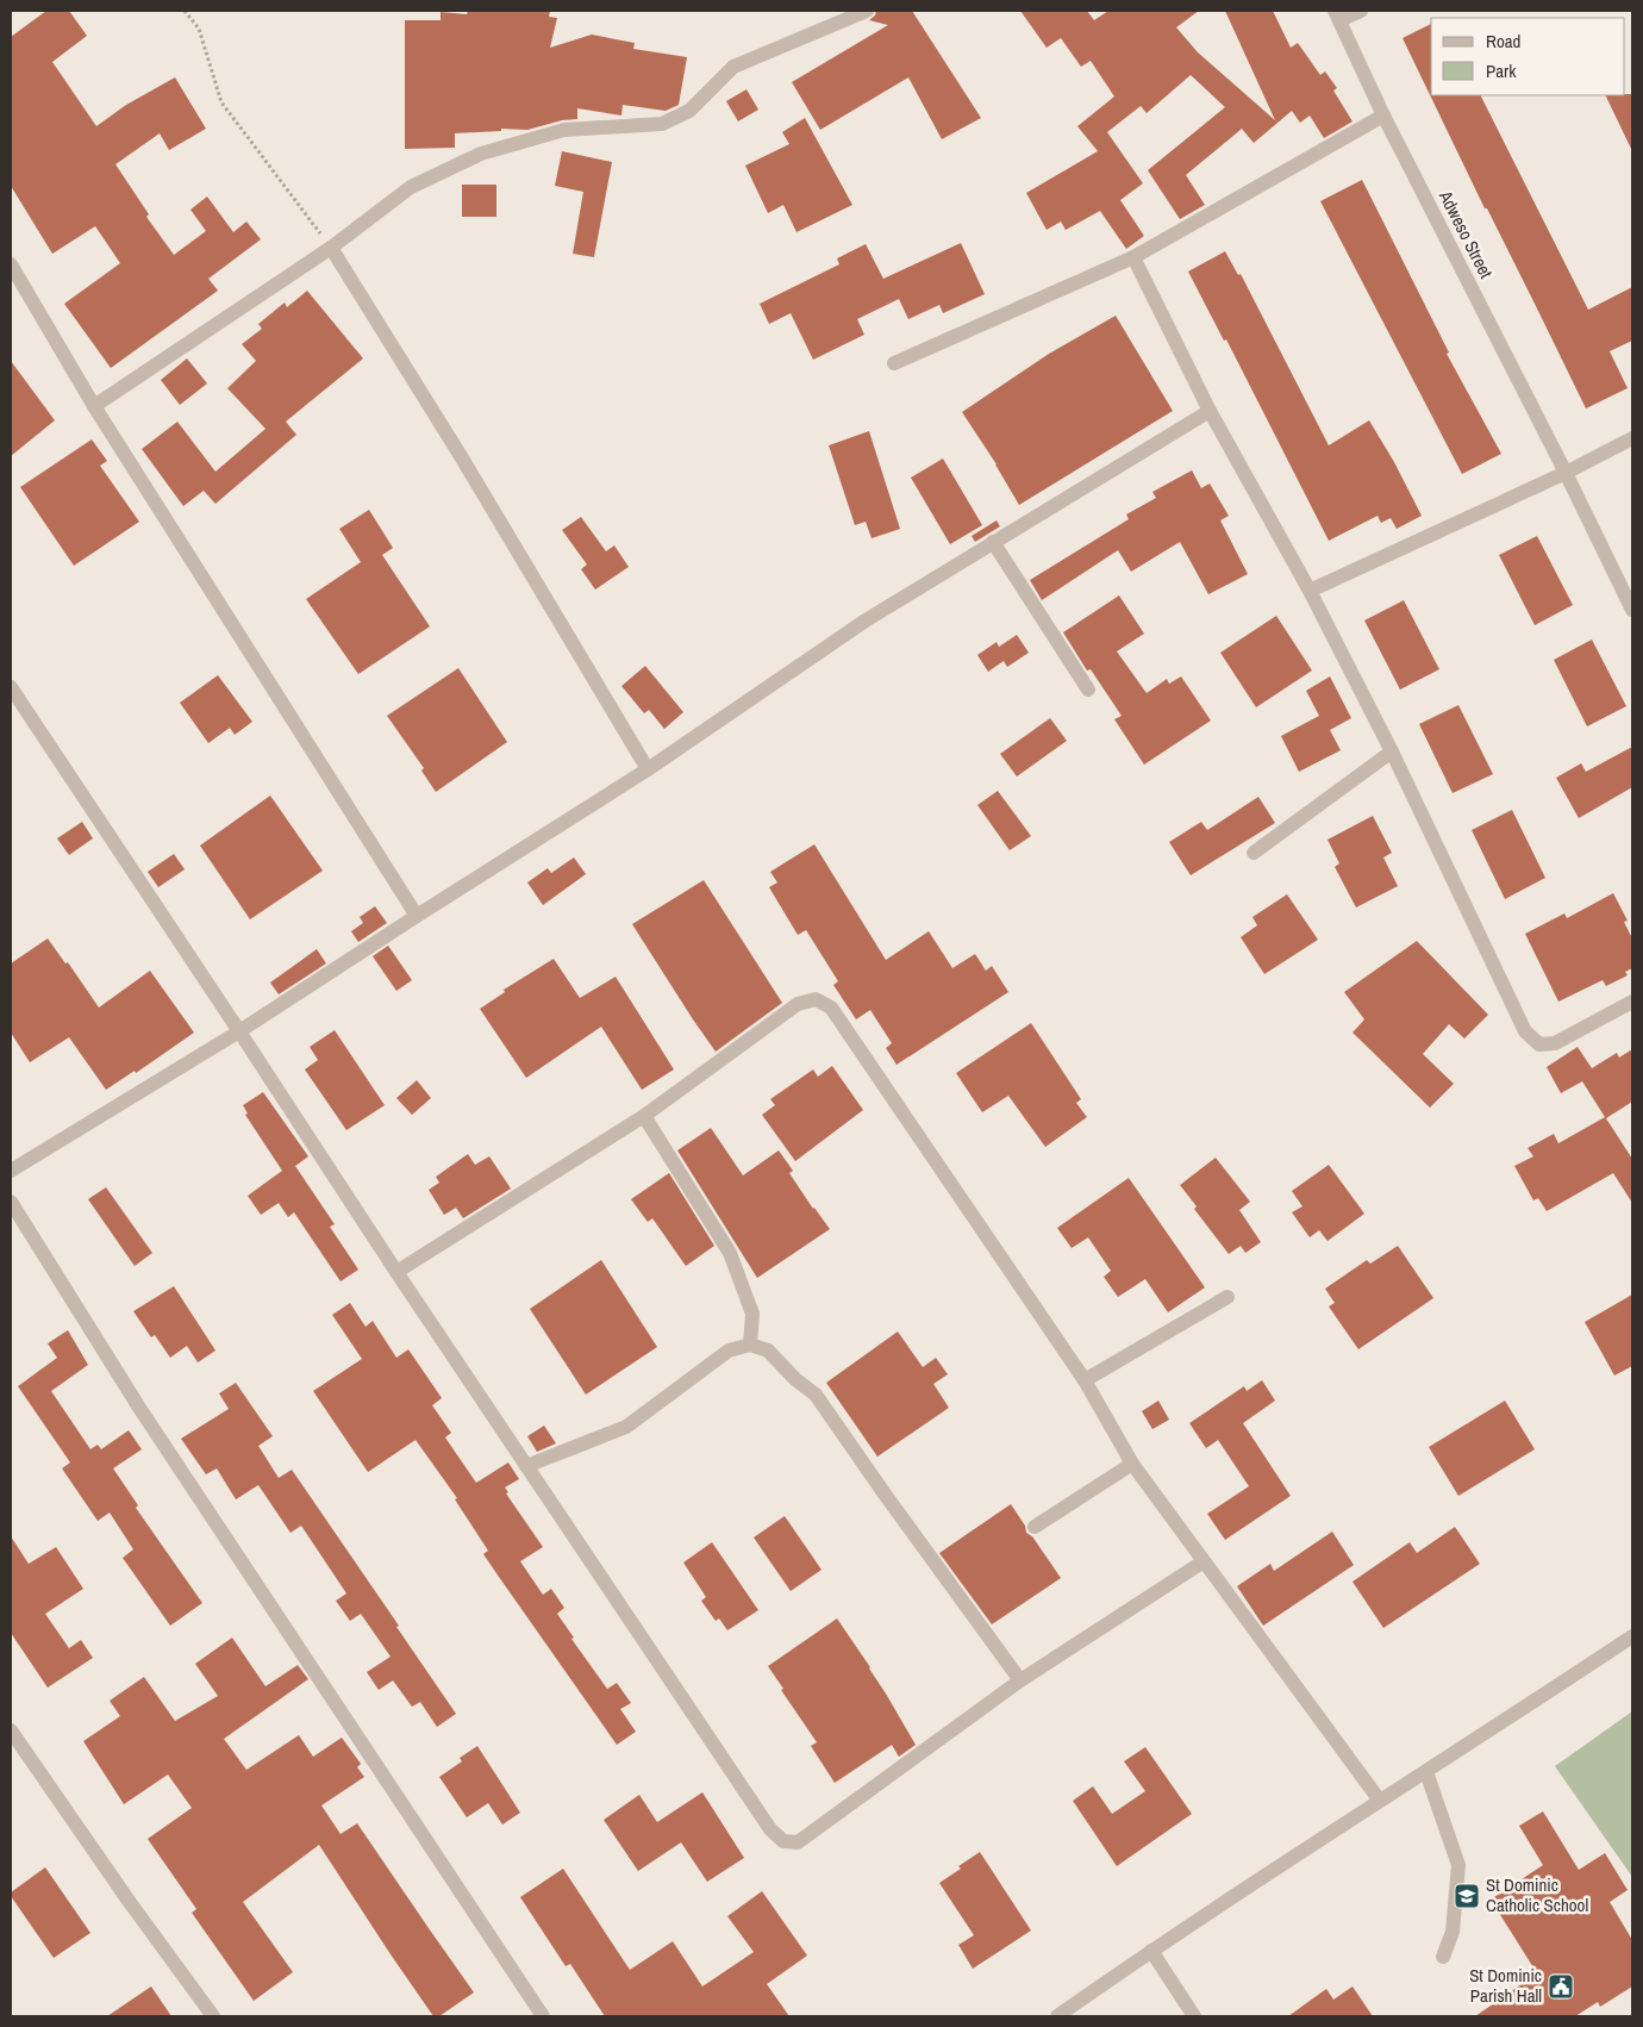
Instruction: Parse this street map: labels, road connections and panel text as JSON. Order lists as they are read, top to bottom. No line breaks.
{"streets":{"street":["Adweso Street"]},"places":{"school or university":["St Dominic Catholic School"],"public building":["St Dominic Parish Hall"]},"legend":["Road","Park"]}
